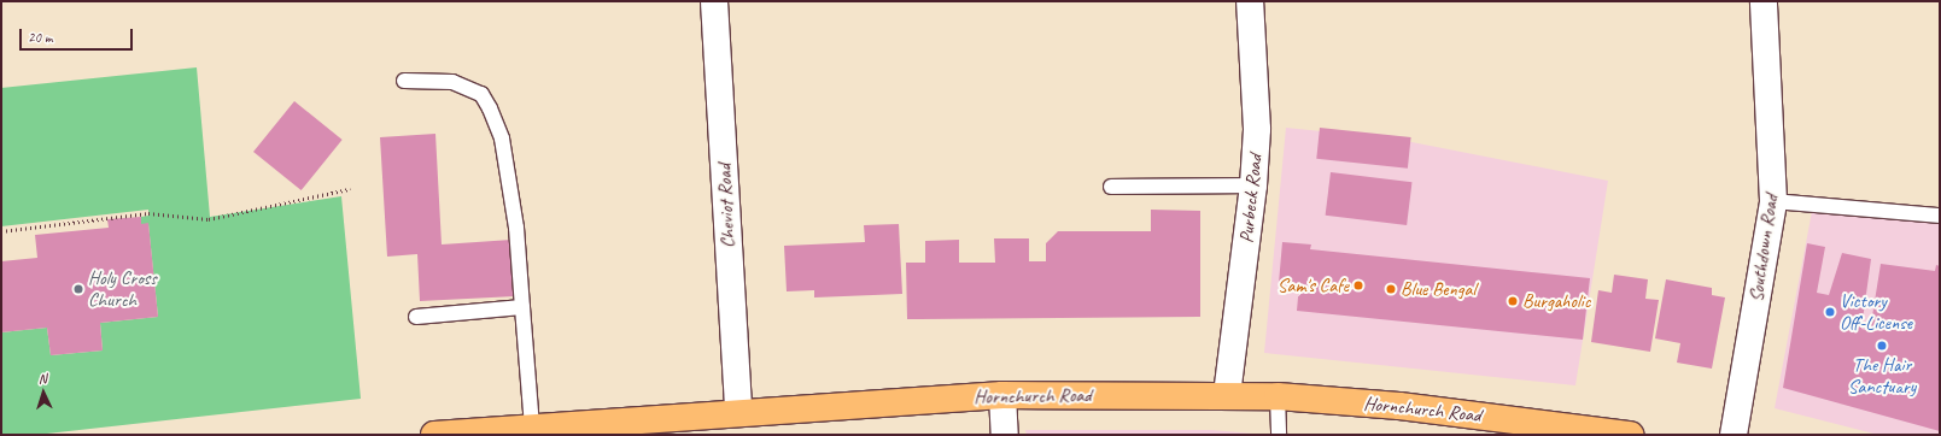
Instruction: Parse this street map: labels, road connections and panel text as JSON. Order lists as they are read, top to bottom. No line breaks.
{"streets":{"main road":["Hornchurch Road"],"street":["Purbeck Road","Cheviot Road","Southdown Road"]},"crossings":[["Purbeck Road","Hornchurch Road"],["Cheviot Road","Hornchurch Road"]],"places":["Sam's Cafe","Holy Cross Church","Blue Bengal","Burgaholic","Victory Off-License","The Hair Sanctuary"],"scale_bar":"20 m","north":"top"}
